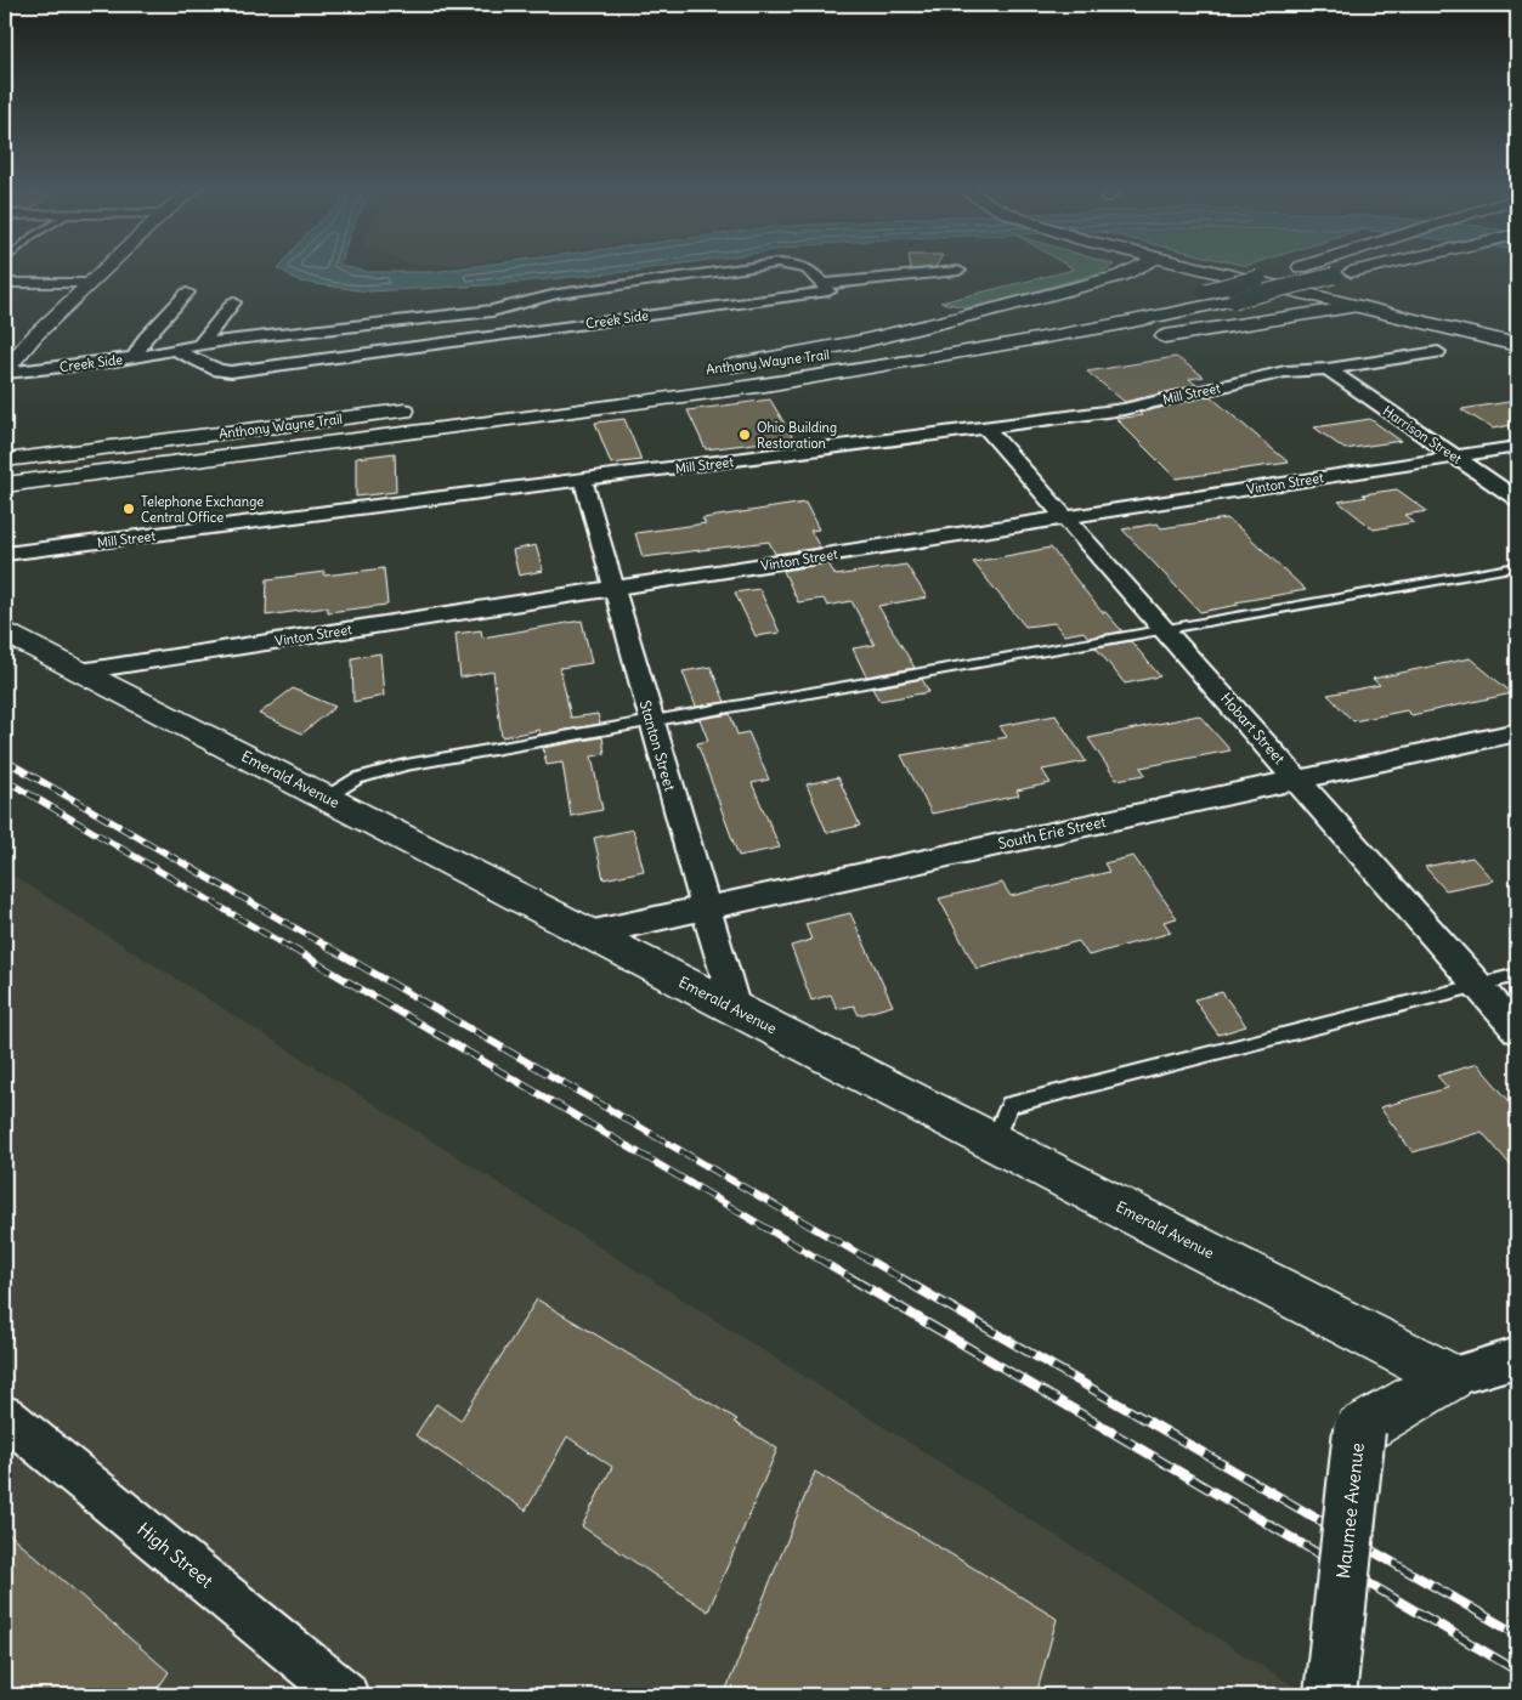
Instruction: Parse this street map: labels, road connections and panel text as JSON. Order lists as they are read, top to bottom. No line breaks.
{"streets":{"main road":["Anthony Wayne Trail","Emerald Avenue","Maumee Avenue"],"street":["Creek Side","Mill Street","Harrison Street","Vinton Street","Hobart Street","Stanton Street","South Erie Street","High Street"]},"crossings":[["Mill Street","Harrison Street"],["Mill Street","Hobart Street"],["Mill Street","Stanton Street"],["Harrison Street","Vinton Street"],["Vinton Street","Hobart Street"],["Vinton Street","Stanton Street"],["Vinton Street","Emerald Avenue"],["Hobart Street","South Erie Street"],["Stanton Street","Emerald Avenue"],["Stanton Street","South Erie Street"],["Emerald Avenue","South Erie Street"],["Emerald Avenue","Maumee Avenue"]],"places":["Ohio Building Restoration","Telephone Exchange Central Office"]}
